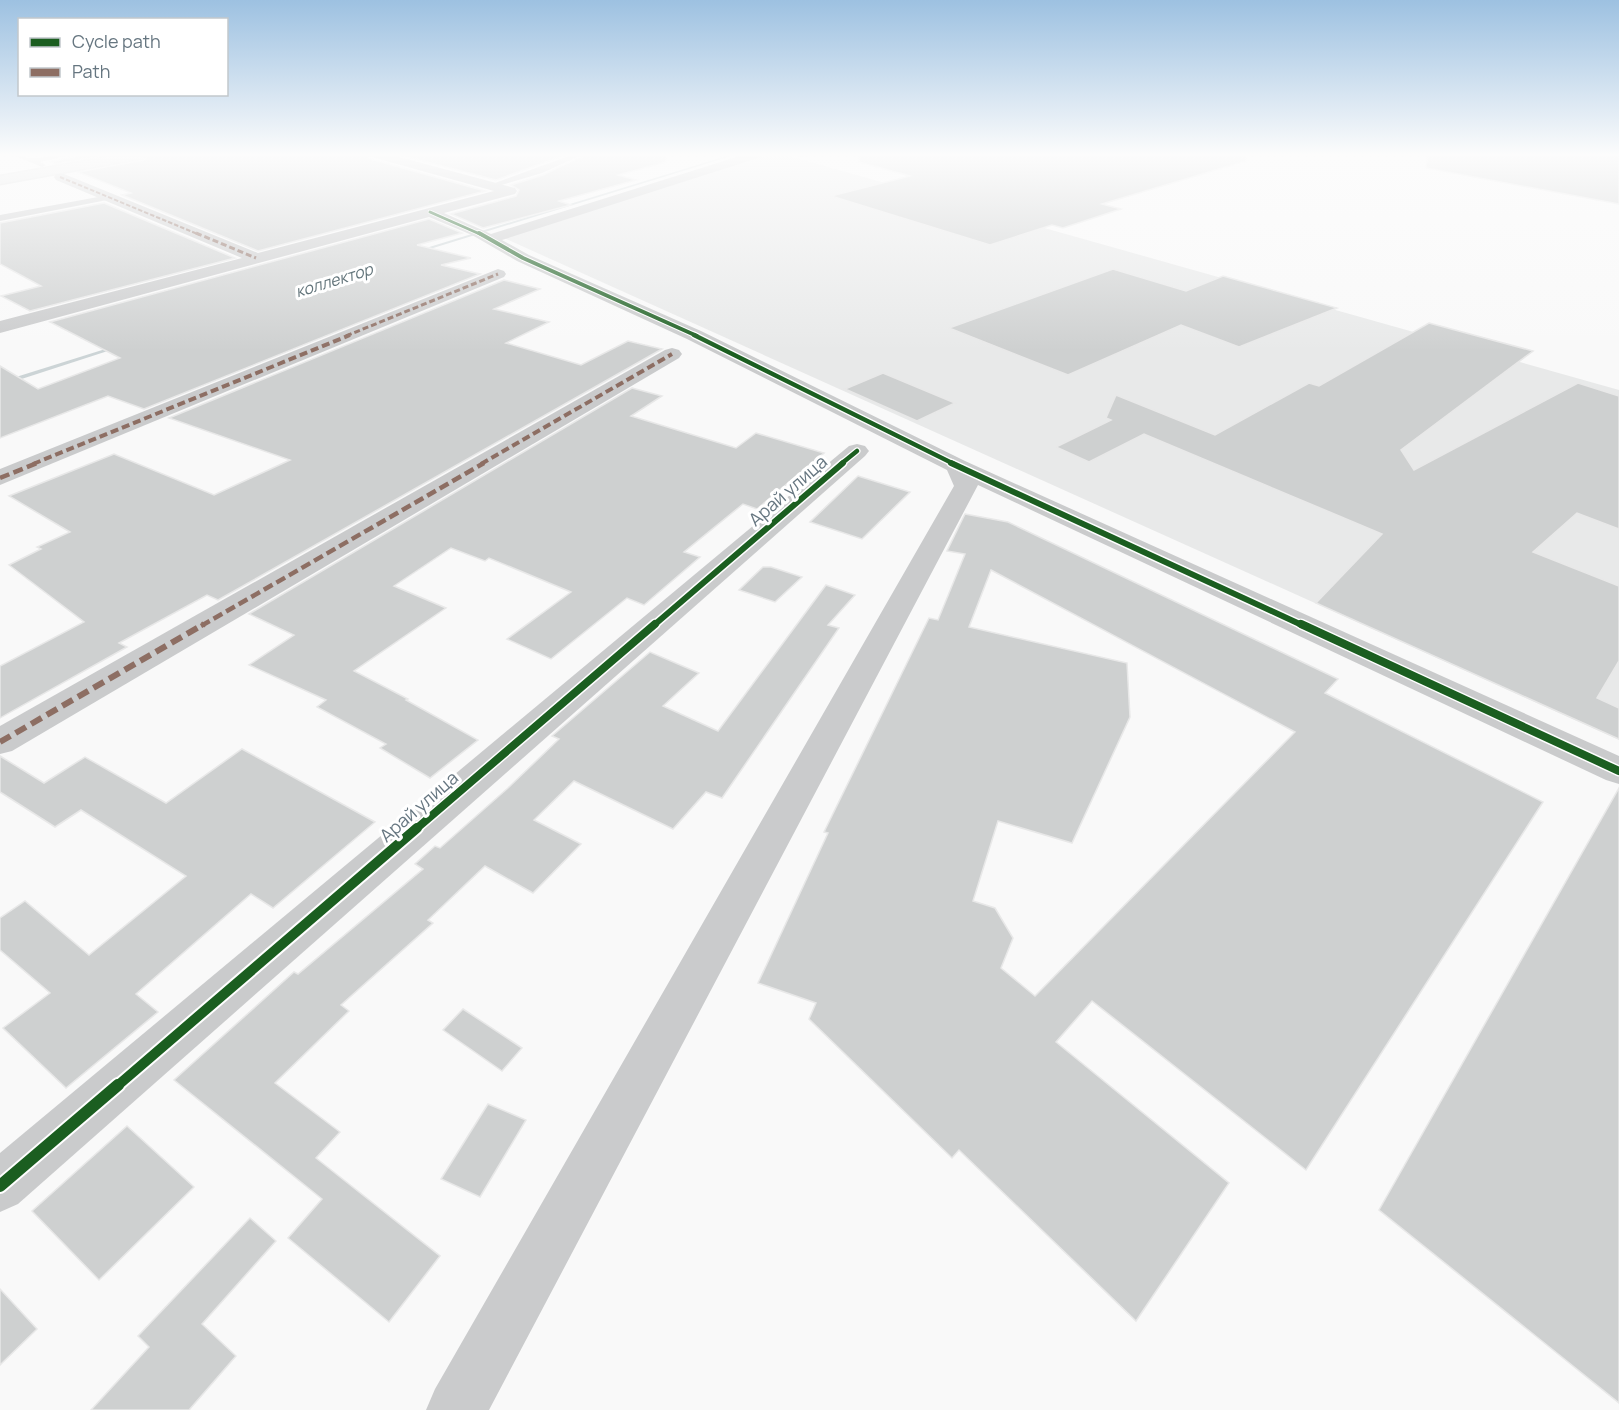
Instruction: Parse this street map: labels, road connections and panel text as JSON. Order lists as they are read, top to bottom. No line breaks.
{"streets":{"street":["Арай улица"]},"water":["коллектор"],"legend":["Cycle path","Path"]}
